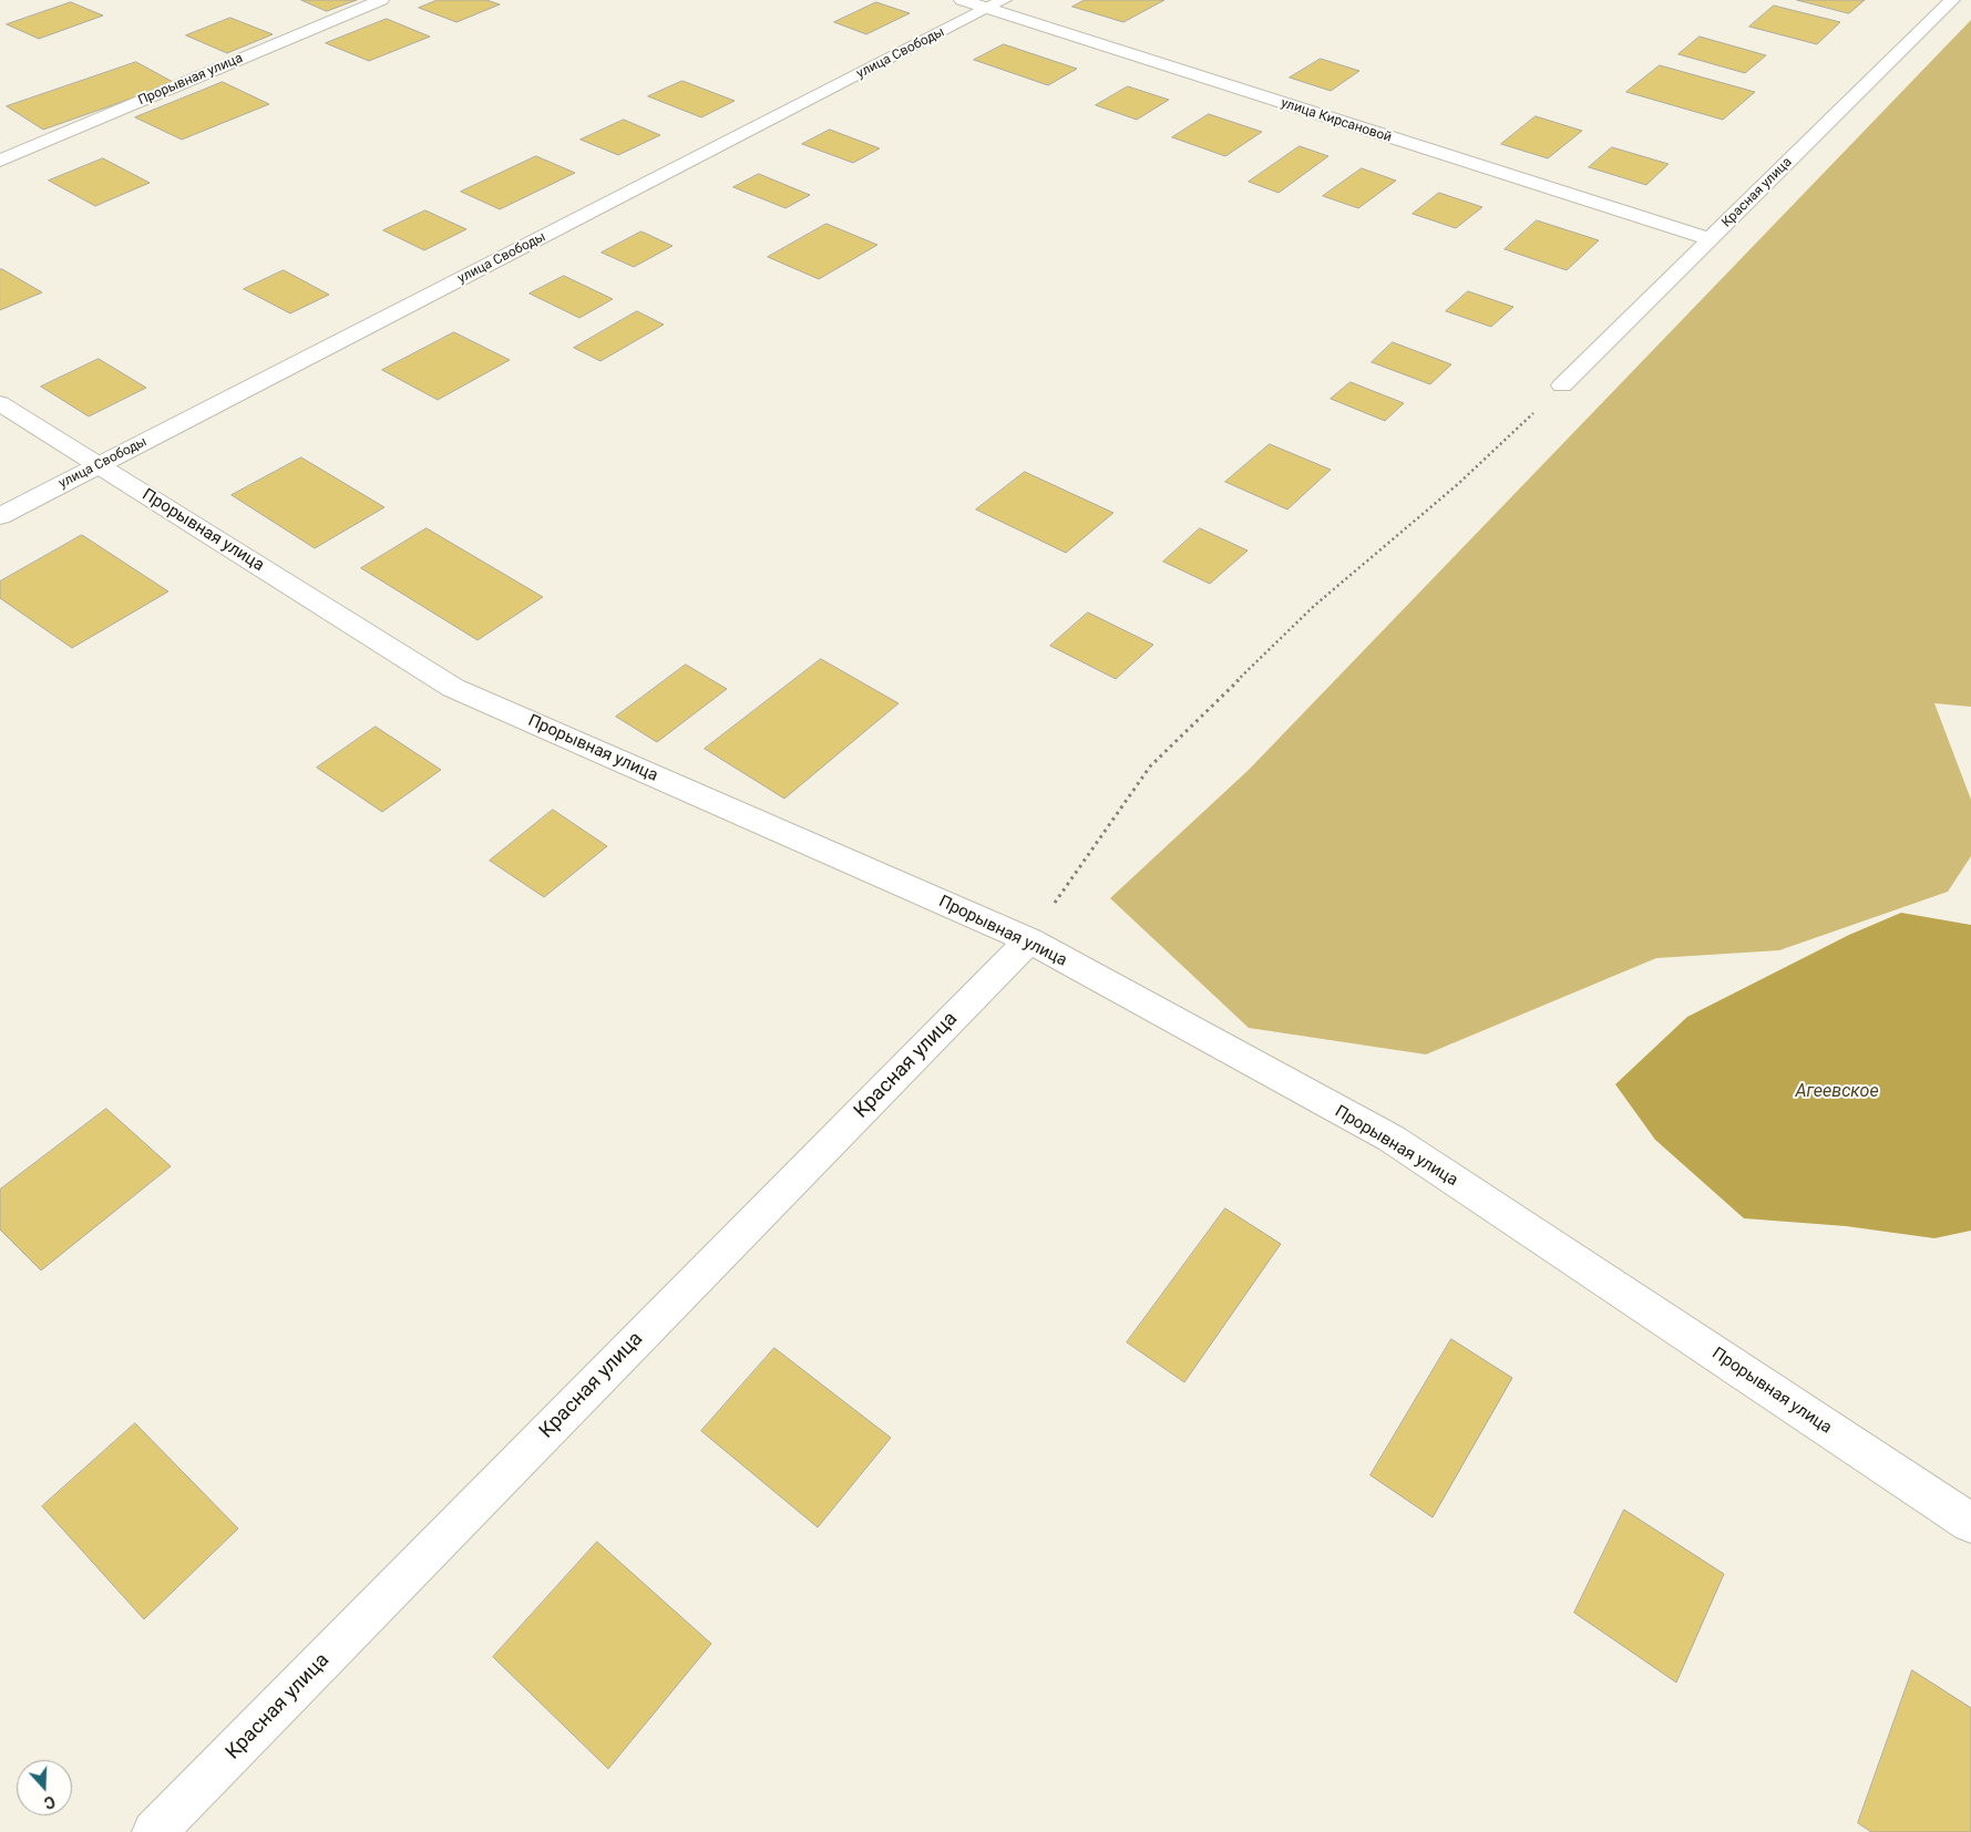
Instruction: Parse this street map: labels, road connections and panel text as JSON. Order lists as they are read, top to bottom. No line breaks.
{"streets":{"street":["улица Свободы","Прорывная улица","улица Кирсановой","Красная улица"]},"crossings":[["улица Свободы","Прорывная улица"],["улица Свободы","улица Кирсановой"],["Прорывная улица","Красная улица"],["улица Кирсановой","Красная улица"]],"water":["Агеевское"],"north":"bottom"}
